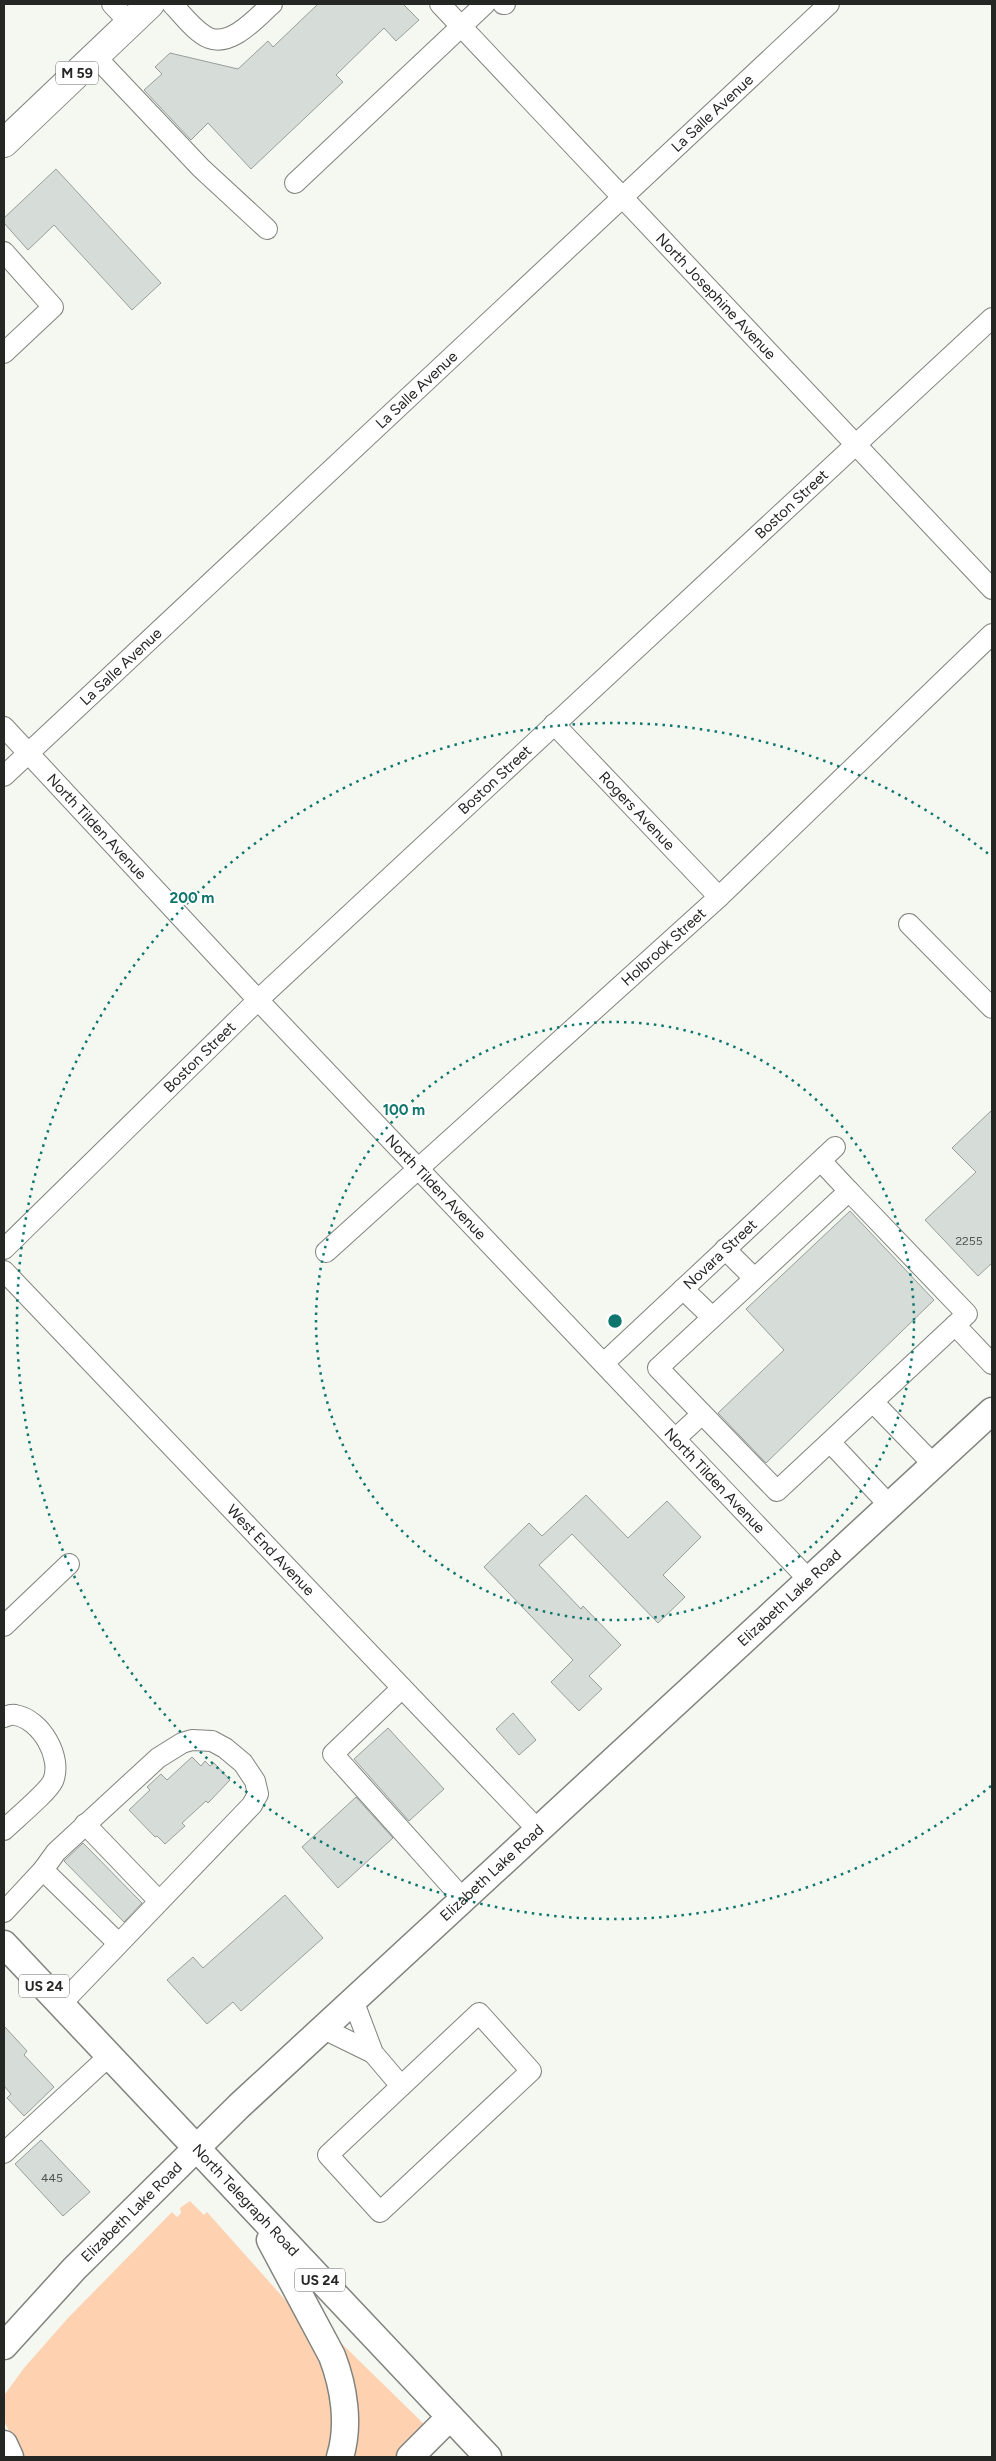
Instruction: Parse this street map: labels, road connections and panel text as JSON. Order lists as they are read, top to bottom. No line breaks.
{"streets":{"highway":["M 59"],"main road":["Elizabeth Lake Road","US 24","North Telegraph Road"],"street":["La Salle Avenue","North Josephine Avenue","Boston Street","Rogers Avenue","North Tilden Avenue","Holbrook Street","Novara Street","West End Avenue"]},"crossings":[["La Salle Avenue","North Josephine Avenue"],["La Salle Avenue","North Tilden Avenue"],["North Josephine Avenue","Boston Street"],["Boston Street","Rogers Avenue"],["Boston Street","North Tilden Avenue"],["Rogers Avenue","Holbrook Street"],["North Tilden Avenue","Holbrook Street"],["North Tilden Avenue","Novara Street"],["North Tilden Avenue","Elizabeth Lake Road"],["West End Avenue","Elizabeth Lake Road"],["Elizabeth Lake Road","North Telegraph Road"]],"house_numbers":["2255","445"],"rings":["200 m","100 m"]}
